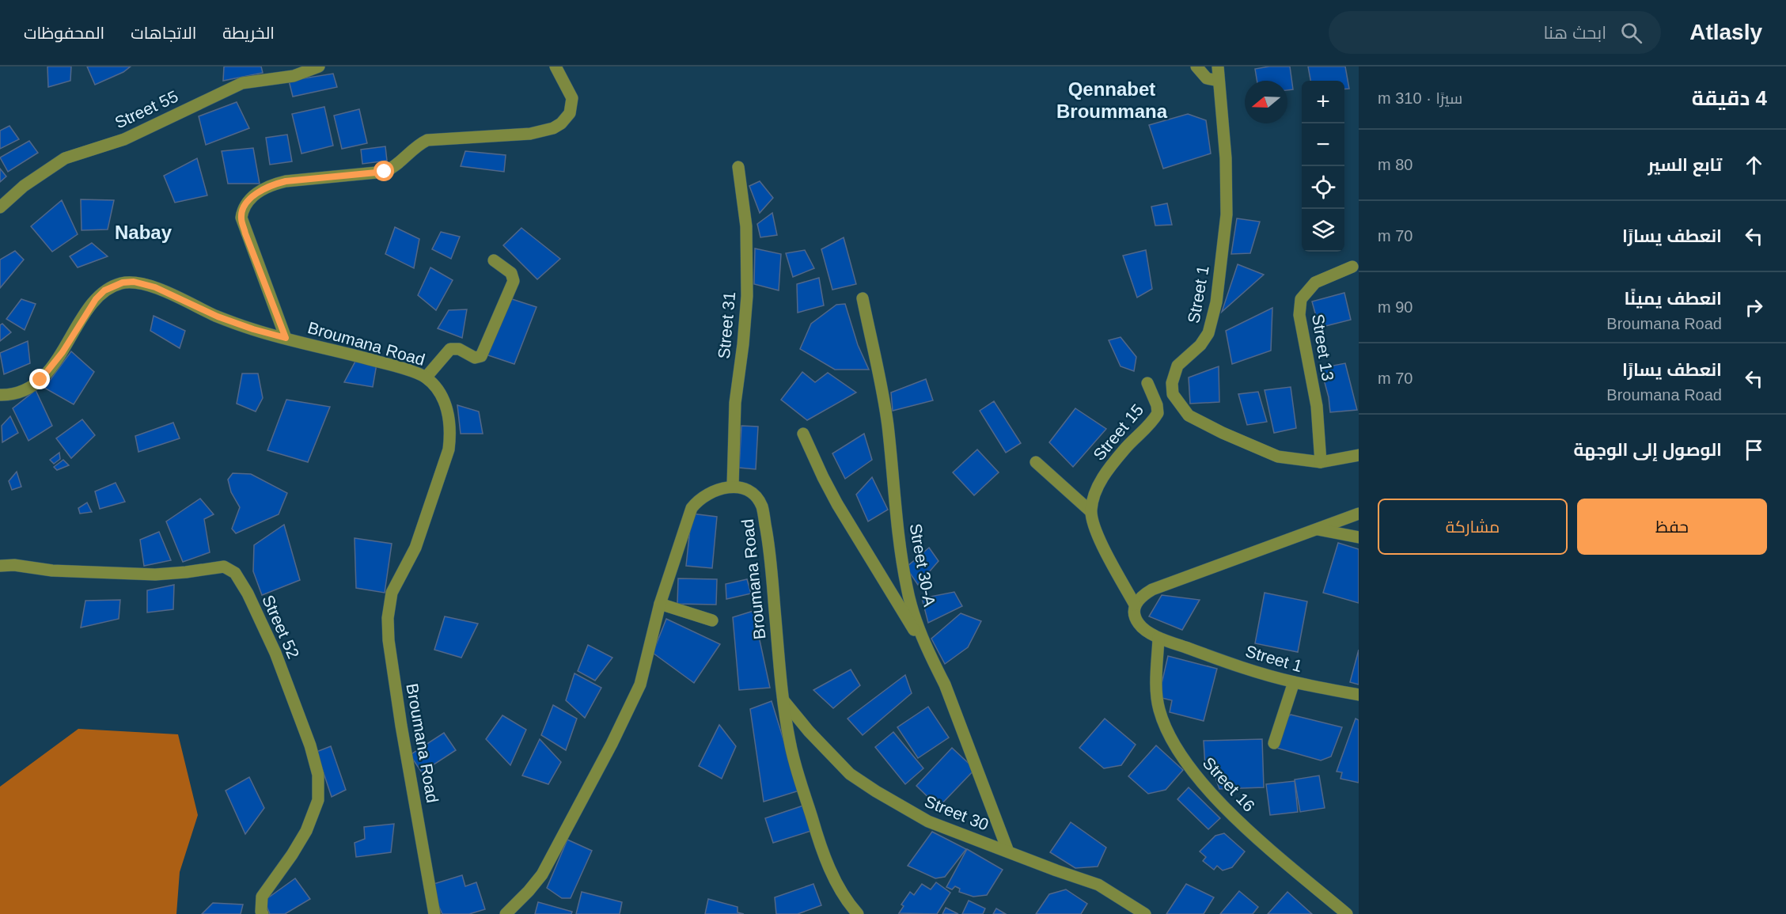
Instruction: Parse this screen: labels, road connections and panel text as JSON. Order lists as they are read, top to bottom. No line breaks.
{"streets":{"street":["Street 55","Street 1","Street 31","Broumana Road","Street 13","Street 15","Street 30-A","Street 52","Street 16","Street 30"]},"crossings":[["Street 1","Street 13"],["Street 1","Street 16"],["Street 31","Broumana Road"],["Broumana Road","Street 30"],["Street 30-A","Street 30"]],"districts":["Qennabet Broummana","Nabay"],"north":"left","page":{"header":"Atlasly","search":"ابحث هنا","nav":["الخريطة","الاتجاهات","المحفوظات"],"heading":["4 دقيقة","سيرًا · 310 m"],"map_buttons":["+","−"],"list":[["تابع السير","80 m"],["انعطف يسارًا","70 m"],["انعطف يمينًا","Broumana Road","90 m"],["انعطف يسارًا","Broumana Road","70 m"],"الوصول إلى الوجهة"],"buttons":["حفظ","مشاركة"]}}
